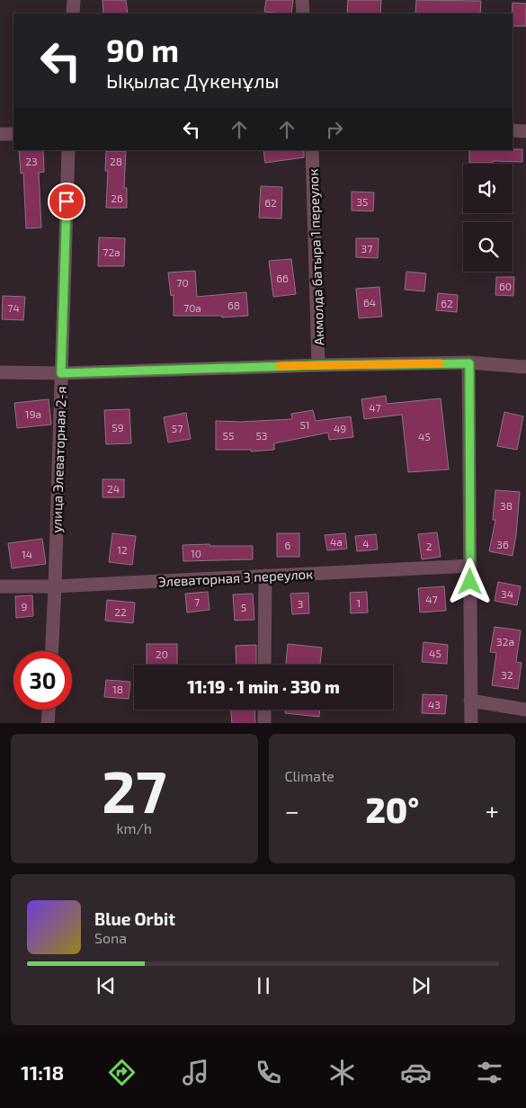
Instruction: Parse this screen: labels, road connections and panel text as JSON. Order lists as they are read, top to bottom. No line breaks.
{"streets":{"street":["Акмолда батыра 1 переулок","улица Элеваторная 2-я","Элеваторная 3 переулок"]},"crossings":[["улица Элеваторная 2-я","Элеваторная 3 переулок"]],"house_numbers":["23","28","26","35","62","37","72а","66","70","60","64","62","68","74","70а","47","19а","51","59","57","49","55","53","45","24","38","4а","4","36","6","2","12","10","14","34","47","7","1","3","9","5","22","32а","45","20","32","18","43"],"page":{"turn":["90 m","Ықылас Дүкенұлы"],"limit":"30","trip":"11:19 · 1 min · 330 m","tile":[["27","km/h"],"Climate"],"heat":["−","20°","+"],"song":["Blue Orbit","Sona"],"tabs":"11:18"}}
